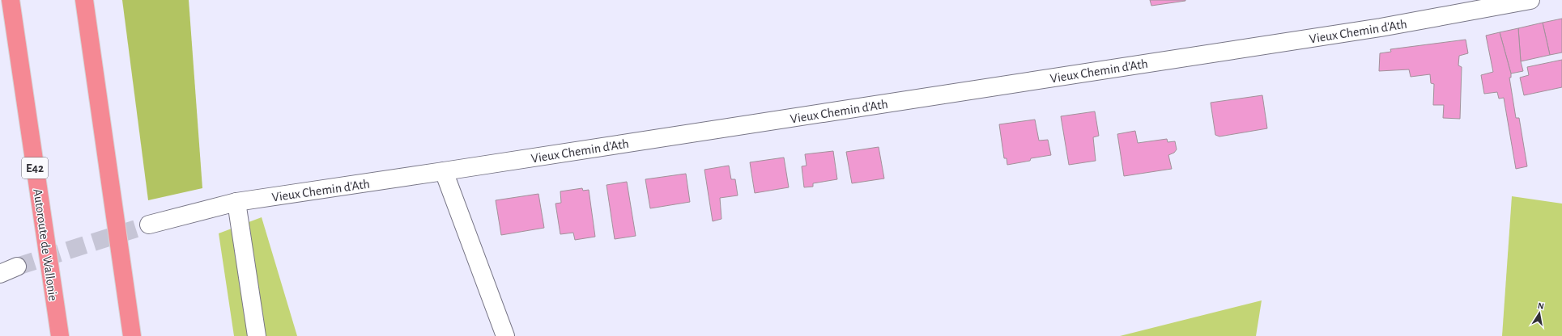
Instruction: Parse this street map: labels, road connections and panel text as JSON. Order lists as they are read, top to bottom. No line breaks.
{"streets":{"highway":["E42","Autoroute de Wallonie"],"street":["Vieux Chemin d'Ath"]},"north":"top"}
